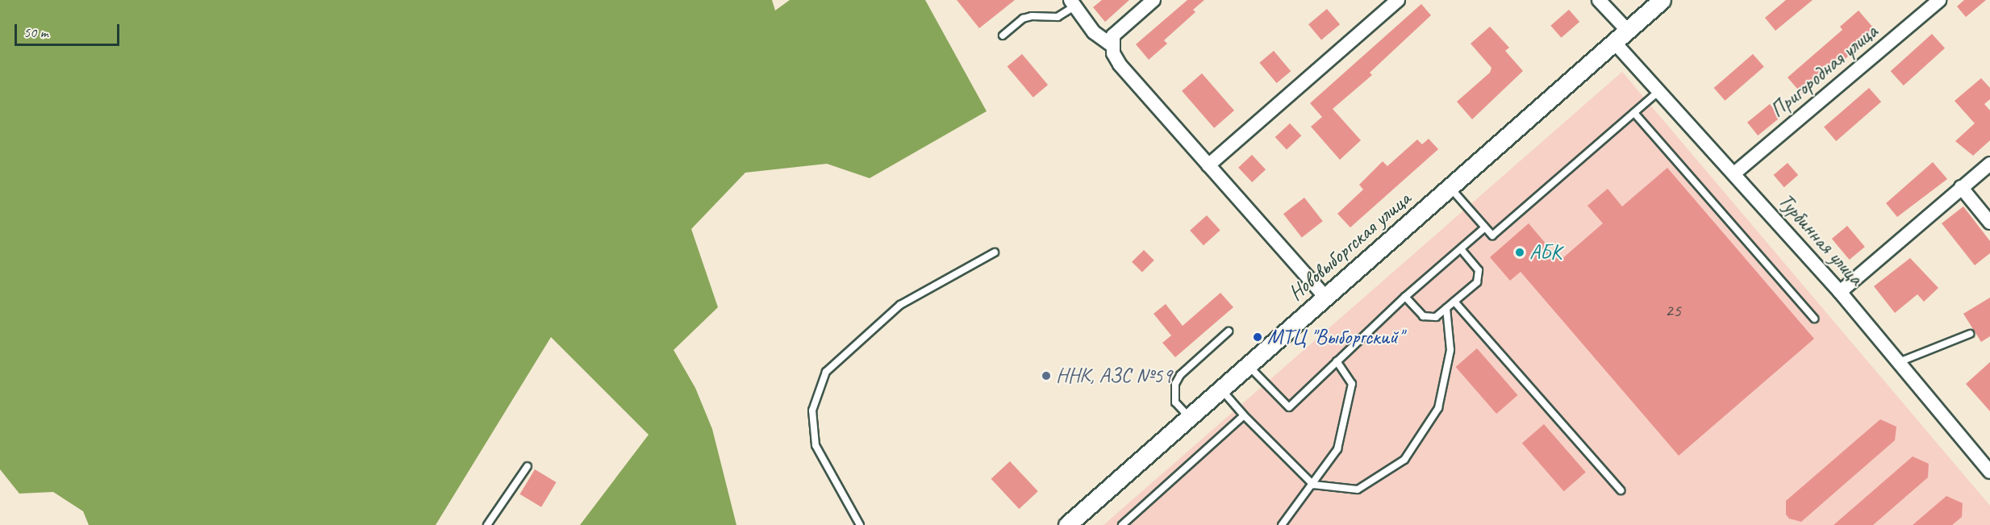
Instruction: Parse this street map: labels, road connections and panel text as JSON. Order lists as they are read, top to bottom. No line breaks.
{"streets":{"street":["Пригородная улица","Турбинная улица","Нововыборгская улица"]},"crossings":[["Пригородная улица","Турбинная улица"],["Турбинная улица","Нововыборгская улица"]],"places":["АБК","МТЦ \"Выборгский\"","ННК, АЗС №59"],"house_numbers":["25"],"scale_bar":"50 m"}
